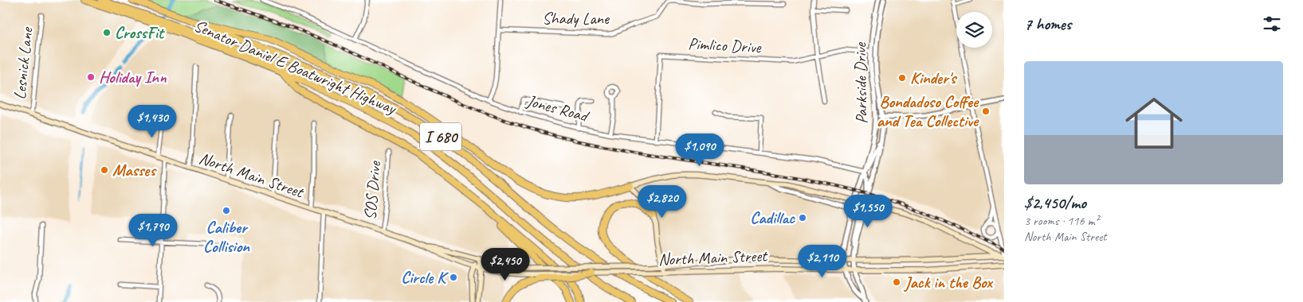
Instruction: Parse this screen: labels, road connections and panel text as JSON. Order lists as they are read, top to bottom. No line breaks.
{"streets":{"highway":["Senator Daniel E Boatwright Highway","I 680"],"main road":["North Main Street"],"street":["Shady Lane","Pimlico Drive","Lesnick Lane","Parkside Drive","Jones Road","SOS Drive"]},"crossings":[["Pimlico Drive","Parkside Drive"],["Pimlico Drive","Jones Road"],["Lesnick Lane","North Main Street"],["Senator Daniel E Boatwright Highway","I 680"],["Parkside Drive","Jones Road"],["Parkside Drive","North Main Street"],["North Main Street","SOS Drive"]],"places":["CrossFit","Holiday Inn","Kinder's","Bondadoso Coffee and Tea Collective","Masses","Caliber Collision","Cadillac","Circle K","Jack in the Box"],"page":{"heading":"7 homes","list":[{"name":"$2,450/mo","note":"3 rooms · 116 m² · North Main Street"}],"price":["$1,430","$1,090","$2,820","$1,550","$1,790","$2,110","$2,450"]}}
